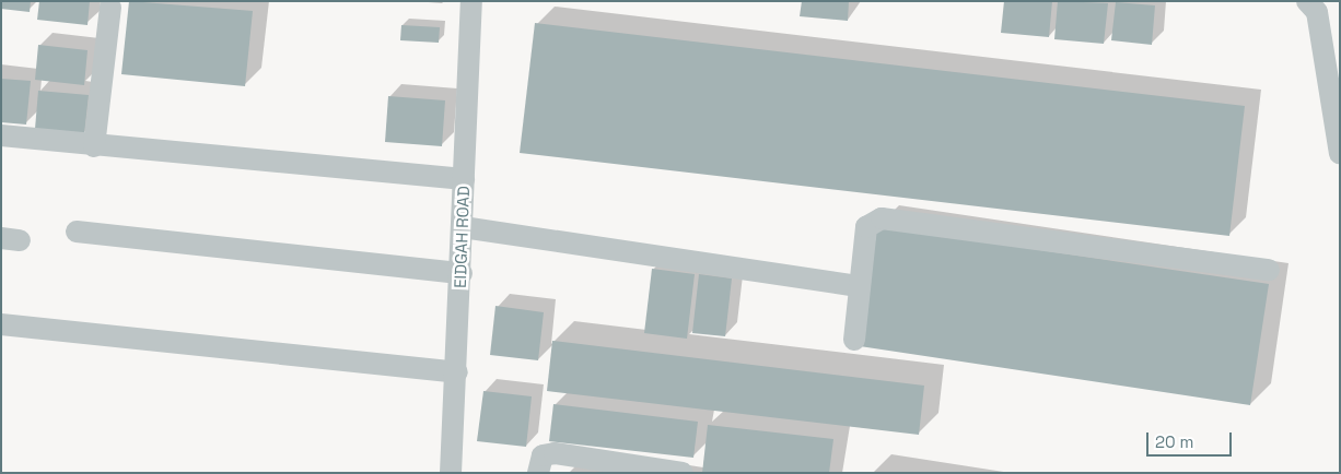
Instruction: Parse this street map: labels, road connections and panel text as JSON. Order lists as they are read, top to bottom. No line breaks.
{"streets":{"street":["EIDGAH ROAD"]},"scale_bar":"20 m"}
